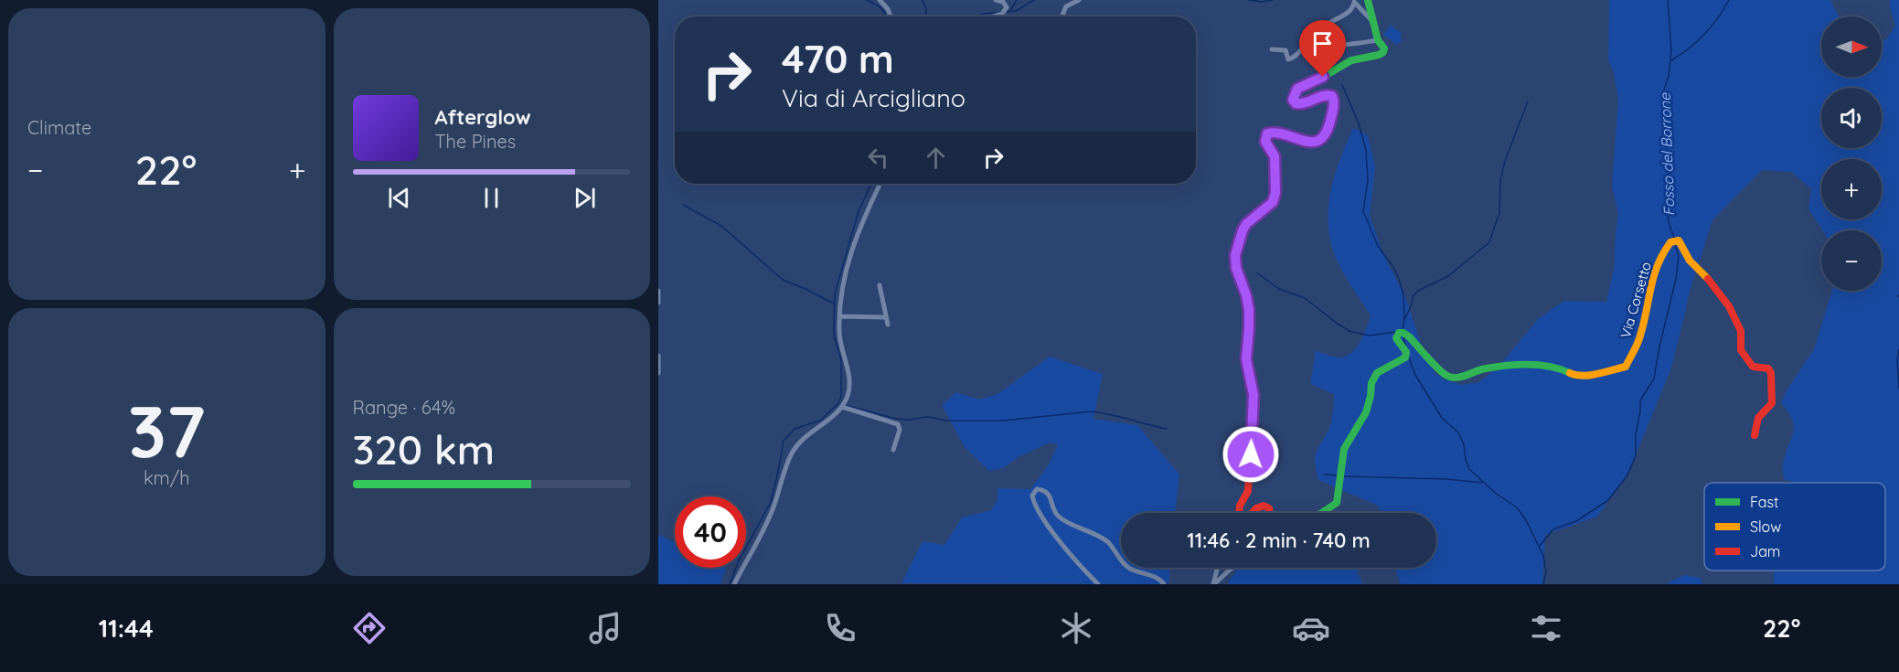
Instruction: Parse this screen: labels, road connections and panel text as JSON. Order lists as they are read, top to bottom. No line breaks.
{"streets":{"street":["Via Corsetto"]},"water":["Fosso del Borrone"],"legend":["Fast","Slow","Jam"],"north":"right","page":{"tile":["Climate",["37","km/h"],["Range · 64%","320 km"]],"map_buttons":["+","−"],"turn":["470 m","Via di Arcigliano"],"song":["Afterglow","The Pines"],"heat":["−","22°","+"],"limit":"40","trip":"11:46 · 2 min · 740 m","tabs":["11:44","22°"]}}
